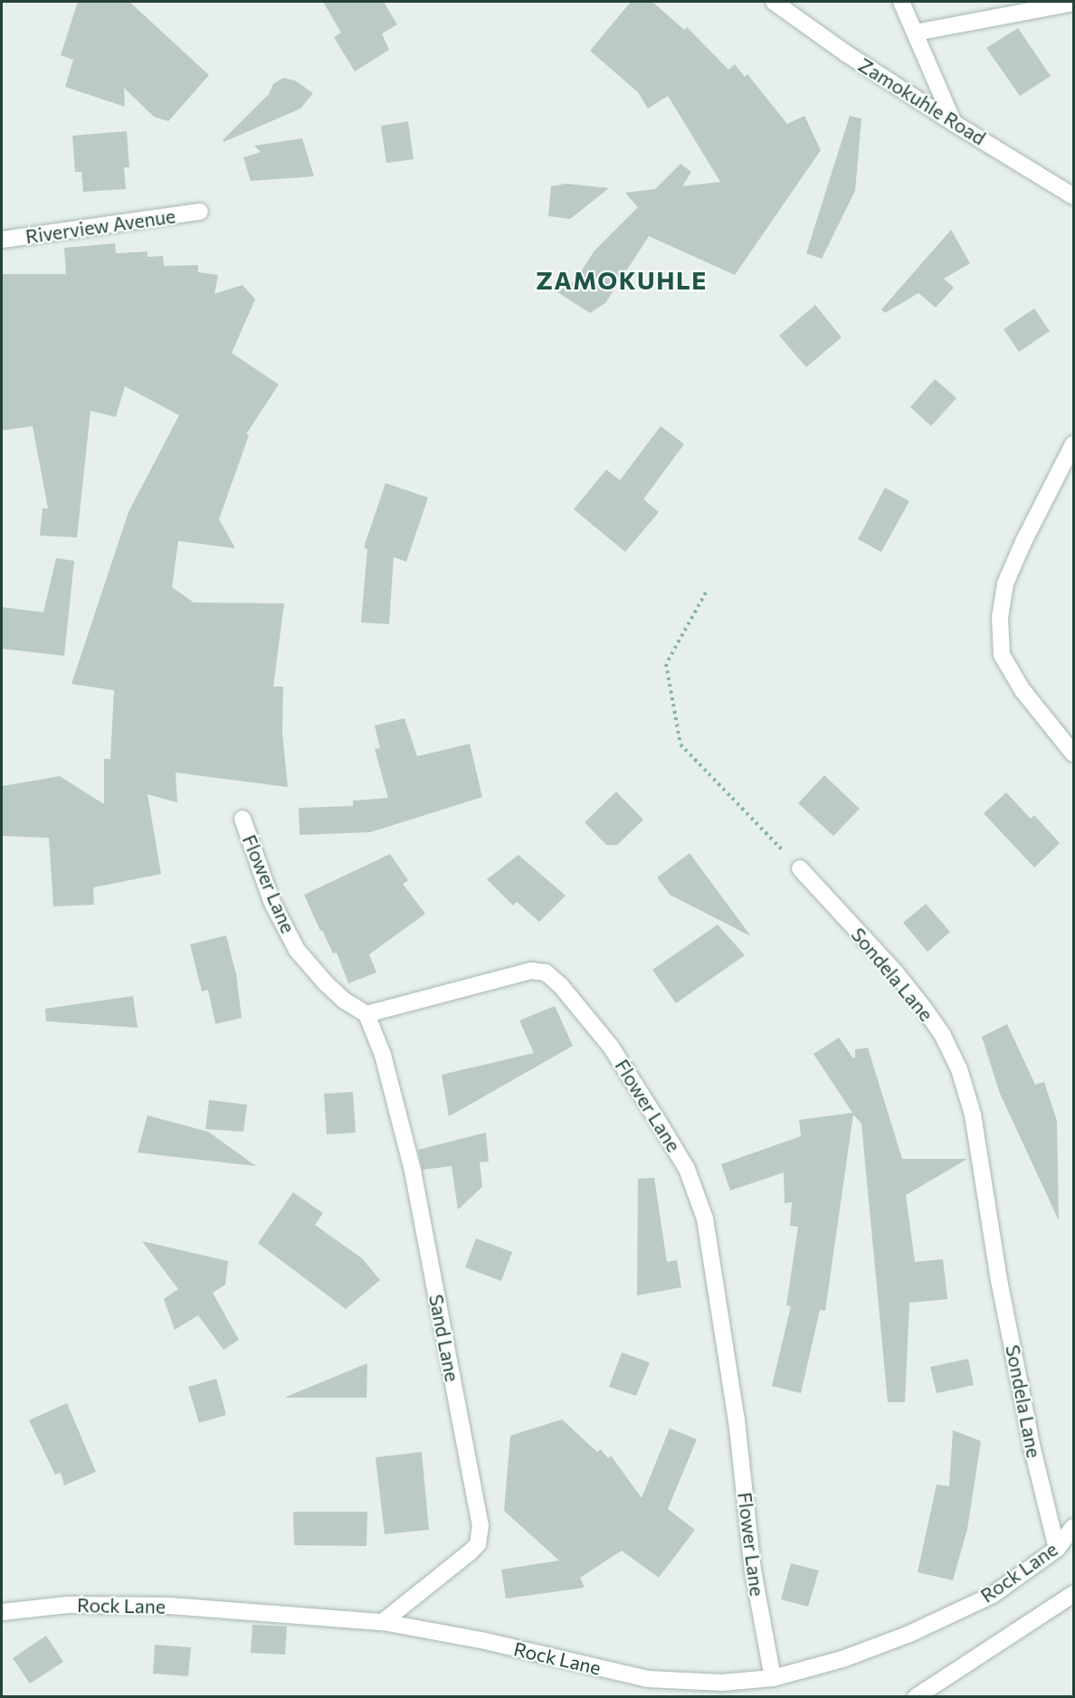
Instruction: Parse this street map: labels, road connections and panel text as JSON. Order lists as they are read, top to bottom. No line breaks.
{"streets":{"street":["Zamokuhle Road","Riverview Avenue","Flower Lane","Sondela Lane","Sand Lane","Rock Lane"]},"crossings":[["Flower Lane","Sand Lane"],["Flower Lane","Rock Lane"],["Sondela Lane","Rock Lane"],["Sand Lane","Rock Lane"]],"districts":["ZAMOKUHLE"]}
